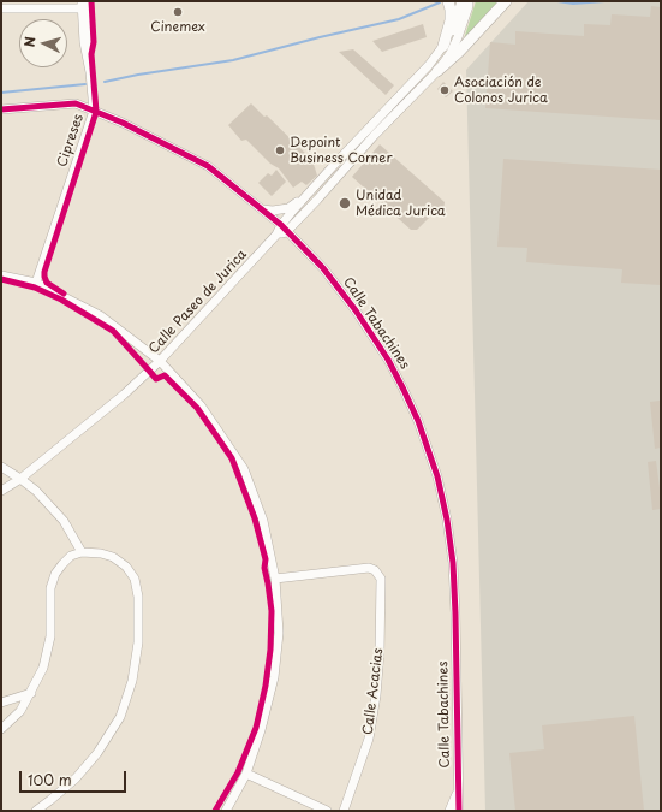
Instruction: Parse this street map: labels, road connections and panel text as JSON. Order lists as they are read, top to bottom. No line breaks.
{"streets":{"street":["Cipreses","Calle Paseo de Jurica","Calle Tabachines","Calle Acacias"]},"crossings":[["Cipreses","Calle Tabachines"],["Calle Paseo de Jurica","Calle Tabachines"]],"places":["Cinemex","Asociación de Colonos Jurica","Depoint Business Corner","Unidad Médica Jurica"],"scale_bar":"100 m","north":"left"}
